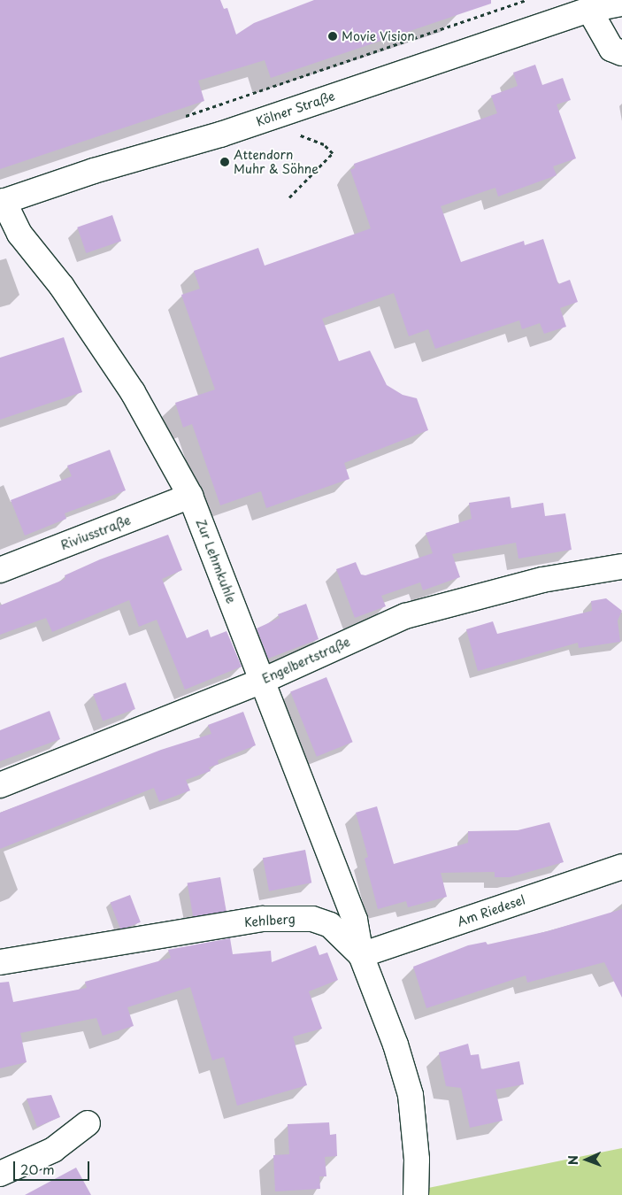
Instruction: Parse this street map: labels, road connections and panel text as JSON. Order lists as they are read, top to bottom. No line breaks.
{"streets":{"street":["Kölner Straße","Riviusstraße","Zur Lehmkuhle","Engelbertstraße","Am Riedesel","Kehlberg"]},"crossings":[["Kölner Straße","Zur Lehmkuhle"],["Riviusstraße","Zur Lehmkuhle"],["Zur Lehmkuhle","Engelbertstraße"],["Zur Lehmkuhle","Am Riedesel"],["Zur Lehmkuhle","Kehlberg"],["Am Riedesel","Kehlberg"]],"places":["Movie Vision","Attendorn Muhr & Söhne"],"scale_bar":"20 m","north":"left"}
